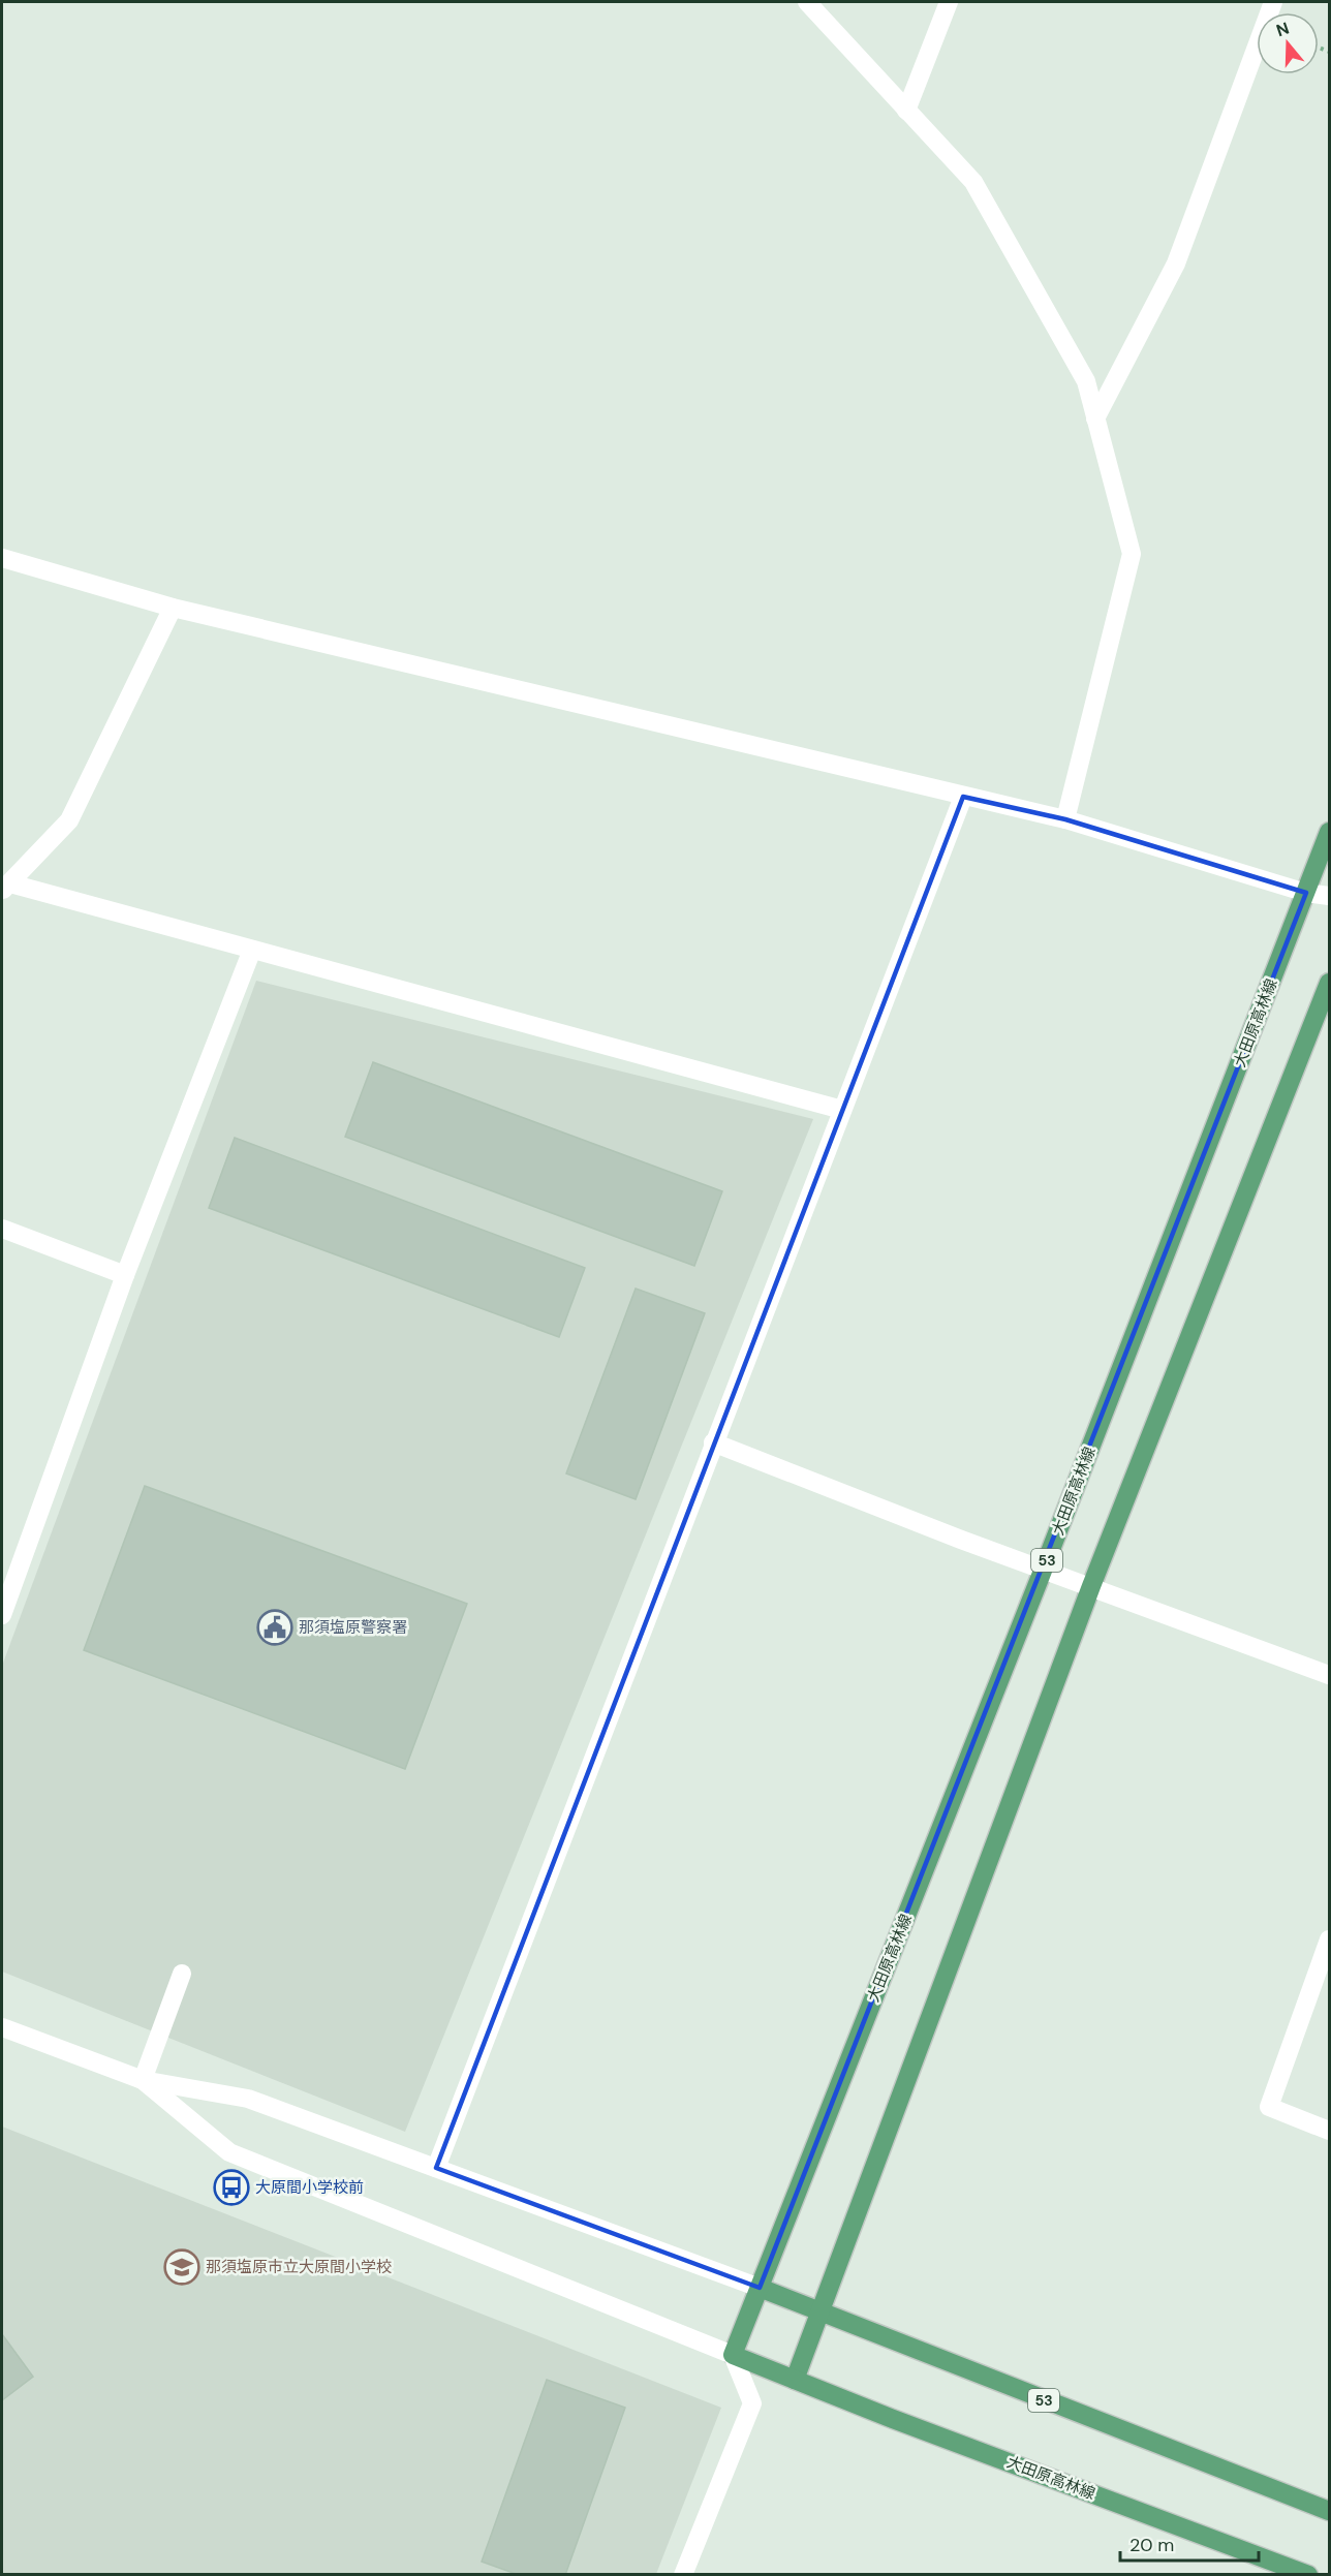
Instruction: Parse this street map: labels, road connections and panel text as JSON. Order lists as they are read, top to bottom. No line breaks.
{"streets":{"main road":["大田原高林線","53"]},"crossings":[["大田原高林線","53"]],"places":{"public building":["那須塩原警察署"],"bus stop":["大原間小学校前"],"school or university":["那須塩原市立大原間小学校"]},"scale_bar":"20 m","north":"top"}
